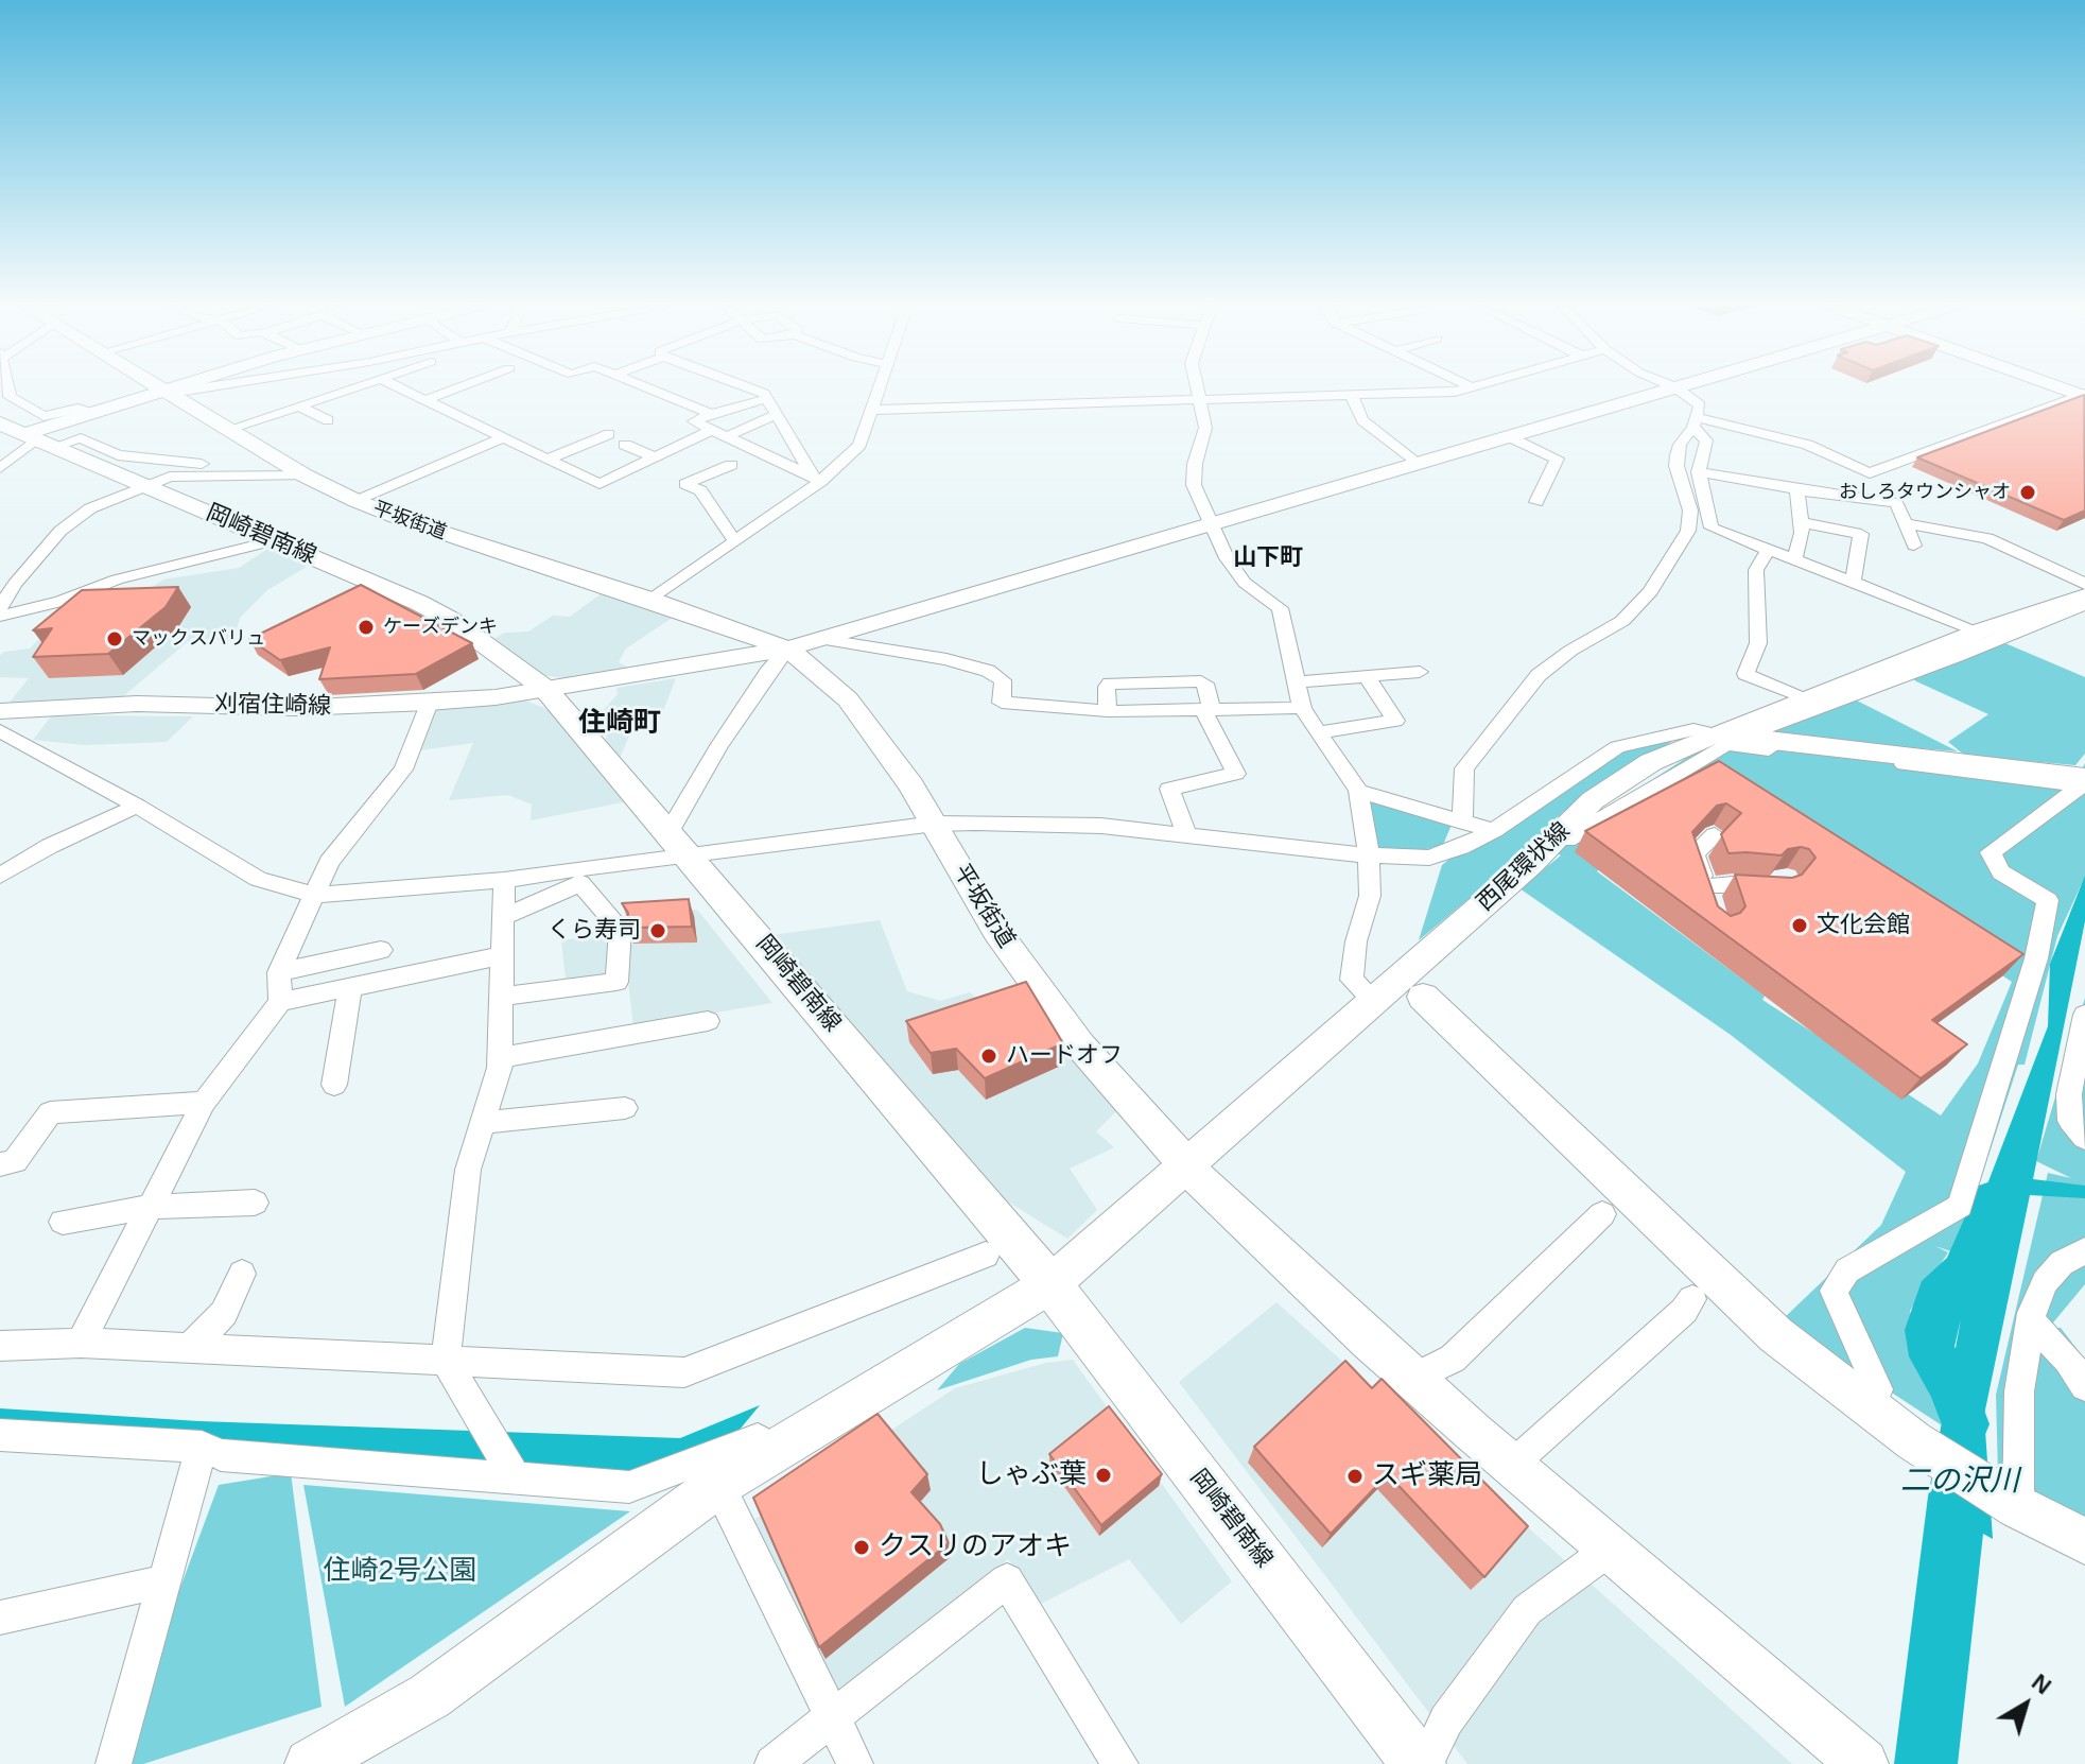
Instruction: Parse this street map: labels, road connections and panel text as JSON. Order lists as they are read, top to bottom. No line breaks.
{"streets":{"main road":["岡崎碧南線"],"street":["平坂街道","刈宿住崎線","西尾環状線"]},"crossings":[["平坂街道","刈宿住崎線"],["平坂街道","西尾環状線"],["岡崎碧南線","刈宿住崎線"],["岡崎碧南線","西尾環状線"]],"districts":["山下町","住崎町"],"water":["二の沢川"],"parks":["住崎2号公園"],"places":["おしろタウンシャオ","ケーズデンキ","マックスバリュ","文化会館","くら寿司","ハードオフ","しゃぶ葉","スギ薬局","クスリのアオキ"],"north":"top right"}
